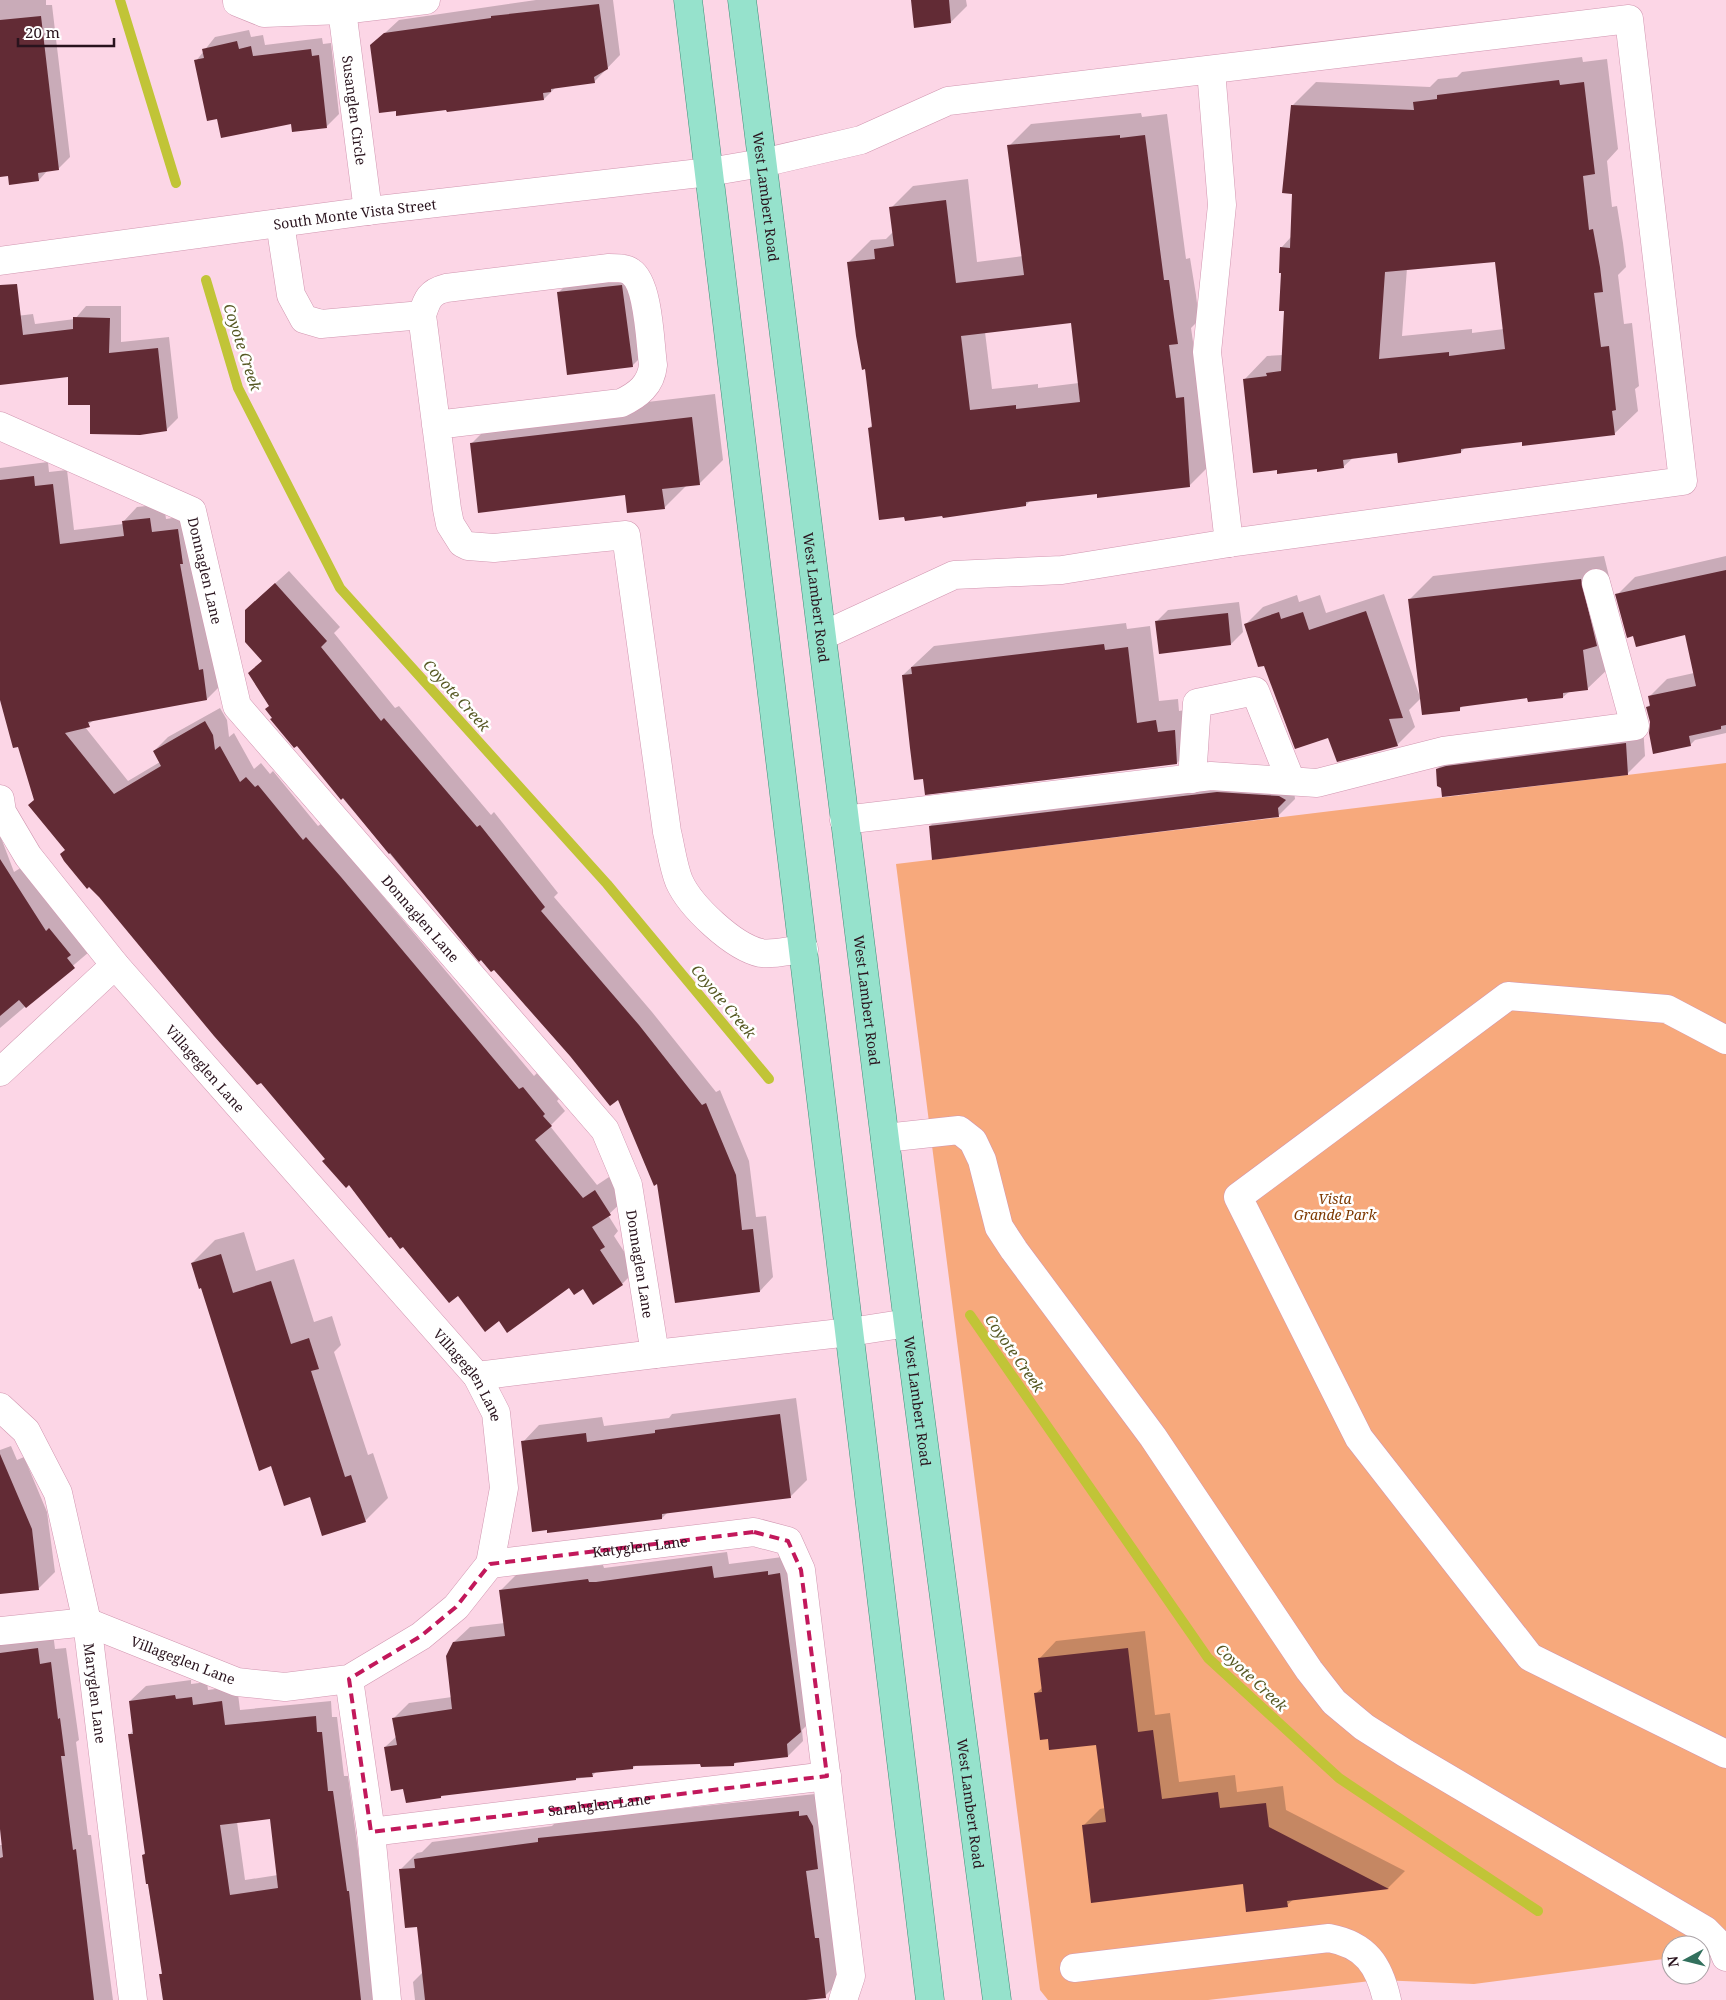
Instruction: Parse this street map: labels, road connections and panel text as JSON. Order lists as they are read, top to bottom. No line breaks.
{"streets":{"main road":["West Lambert Road"],"street":["Susanglen Circle","South Monte Vista Street","Donnaglen Lane","Villageglen Lane","Katyglen Lane","Maryglen Lane","Sarahglen Lane"]},"crossings":[["Susanglen Circle","South Monte Vista Street"],["West Lambert Road","South Monte Vista Street"],["Villageglen Lane","Katyglen Lane"],["Villageglen Lane","Maryglen Lane"],["Katyglen Lane","Sarahglen Lane"]],"water":["Coyote Creek"],"parks":["Vista Grande Park"],"scale_bar":"20 m","north":"left"}
